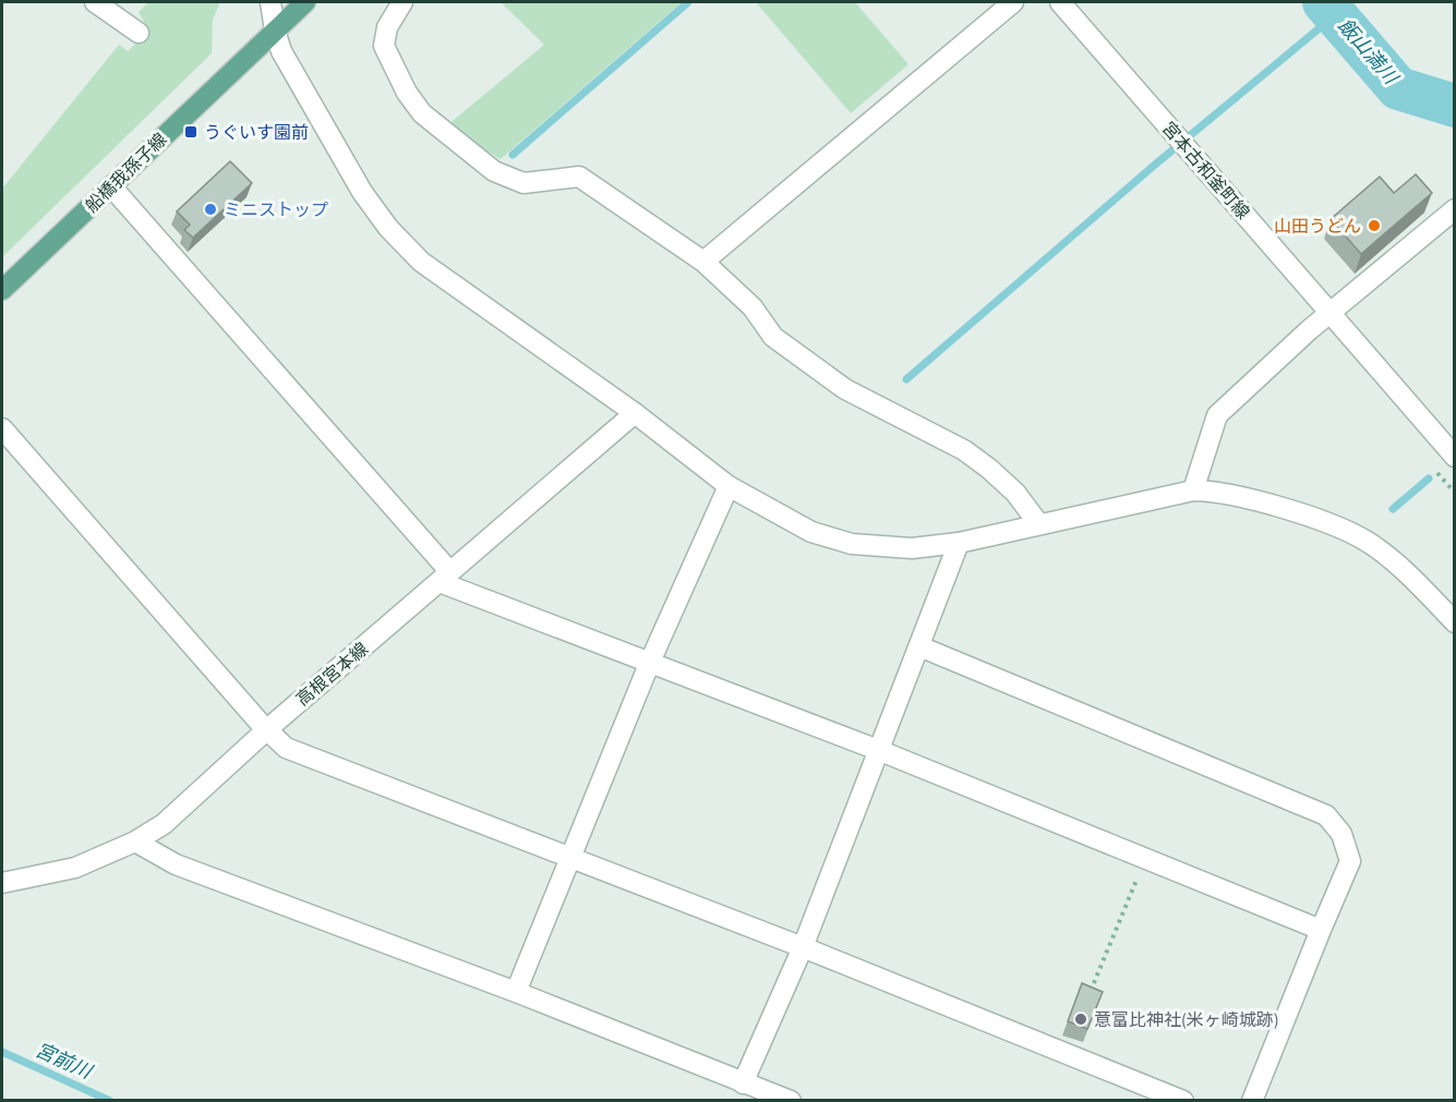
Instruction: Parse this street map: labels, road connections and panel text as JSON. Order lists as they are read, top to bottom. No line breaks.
{"streets":{"main road":["船橋我孫子線"],"street":["宮本古和釜町線","高根宮本線"]},"water":["飯山満川","宮前川"],"places":{"transit":["うぐいす園前"],"other":["ミニストップ","山田うどん","意富比神社(米ヶ崎城跡)"]}}
